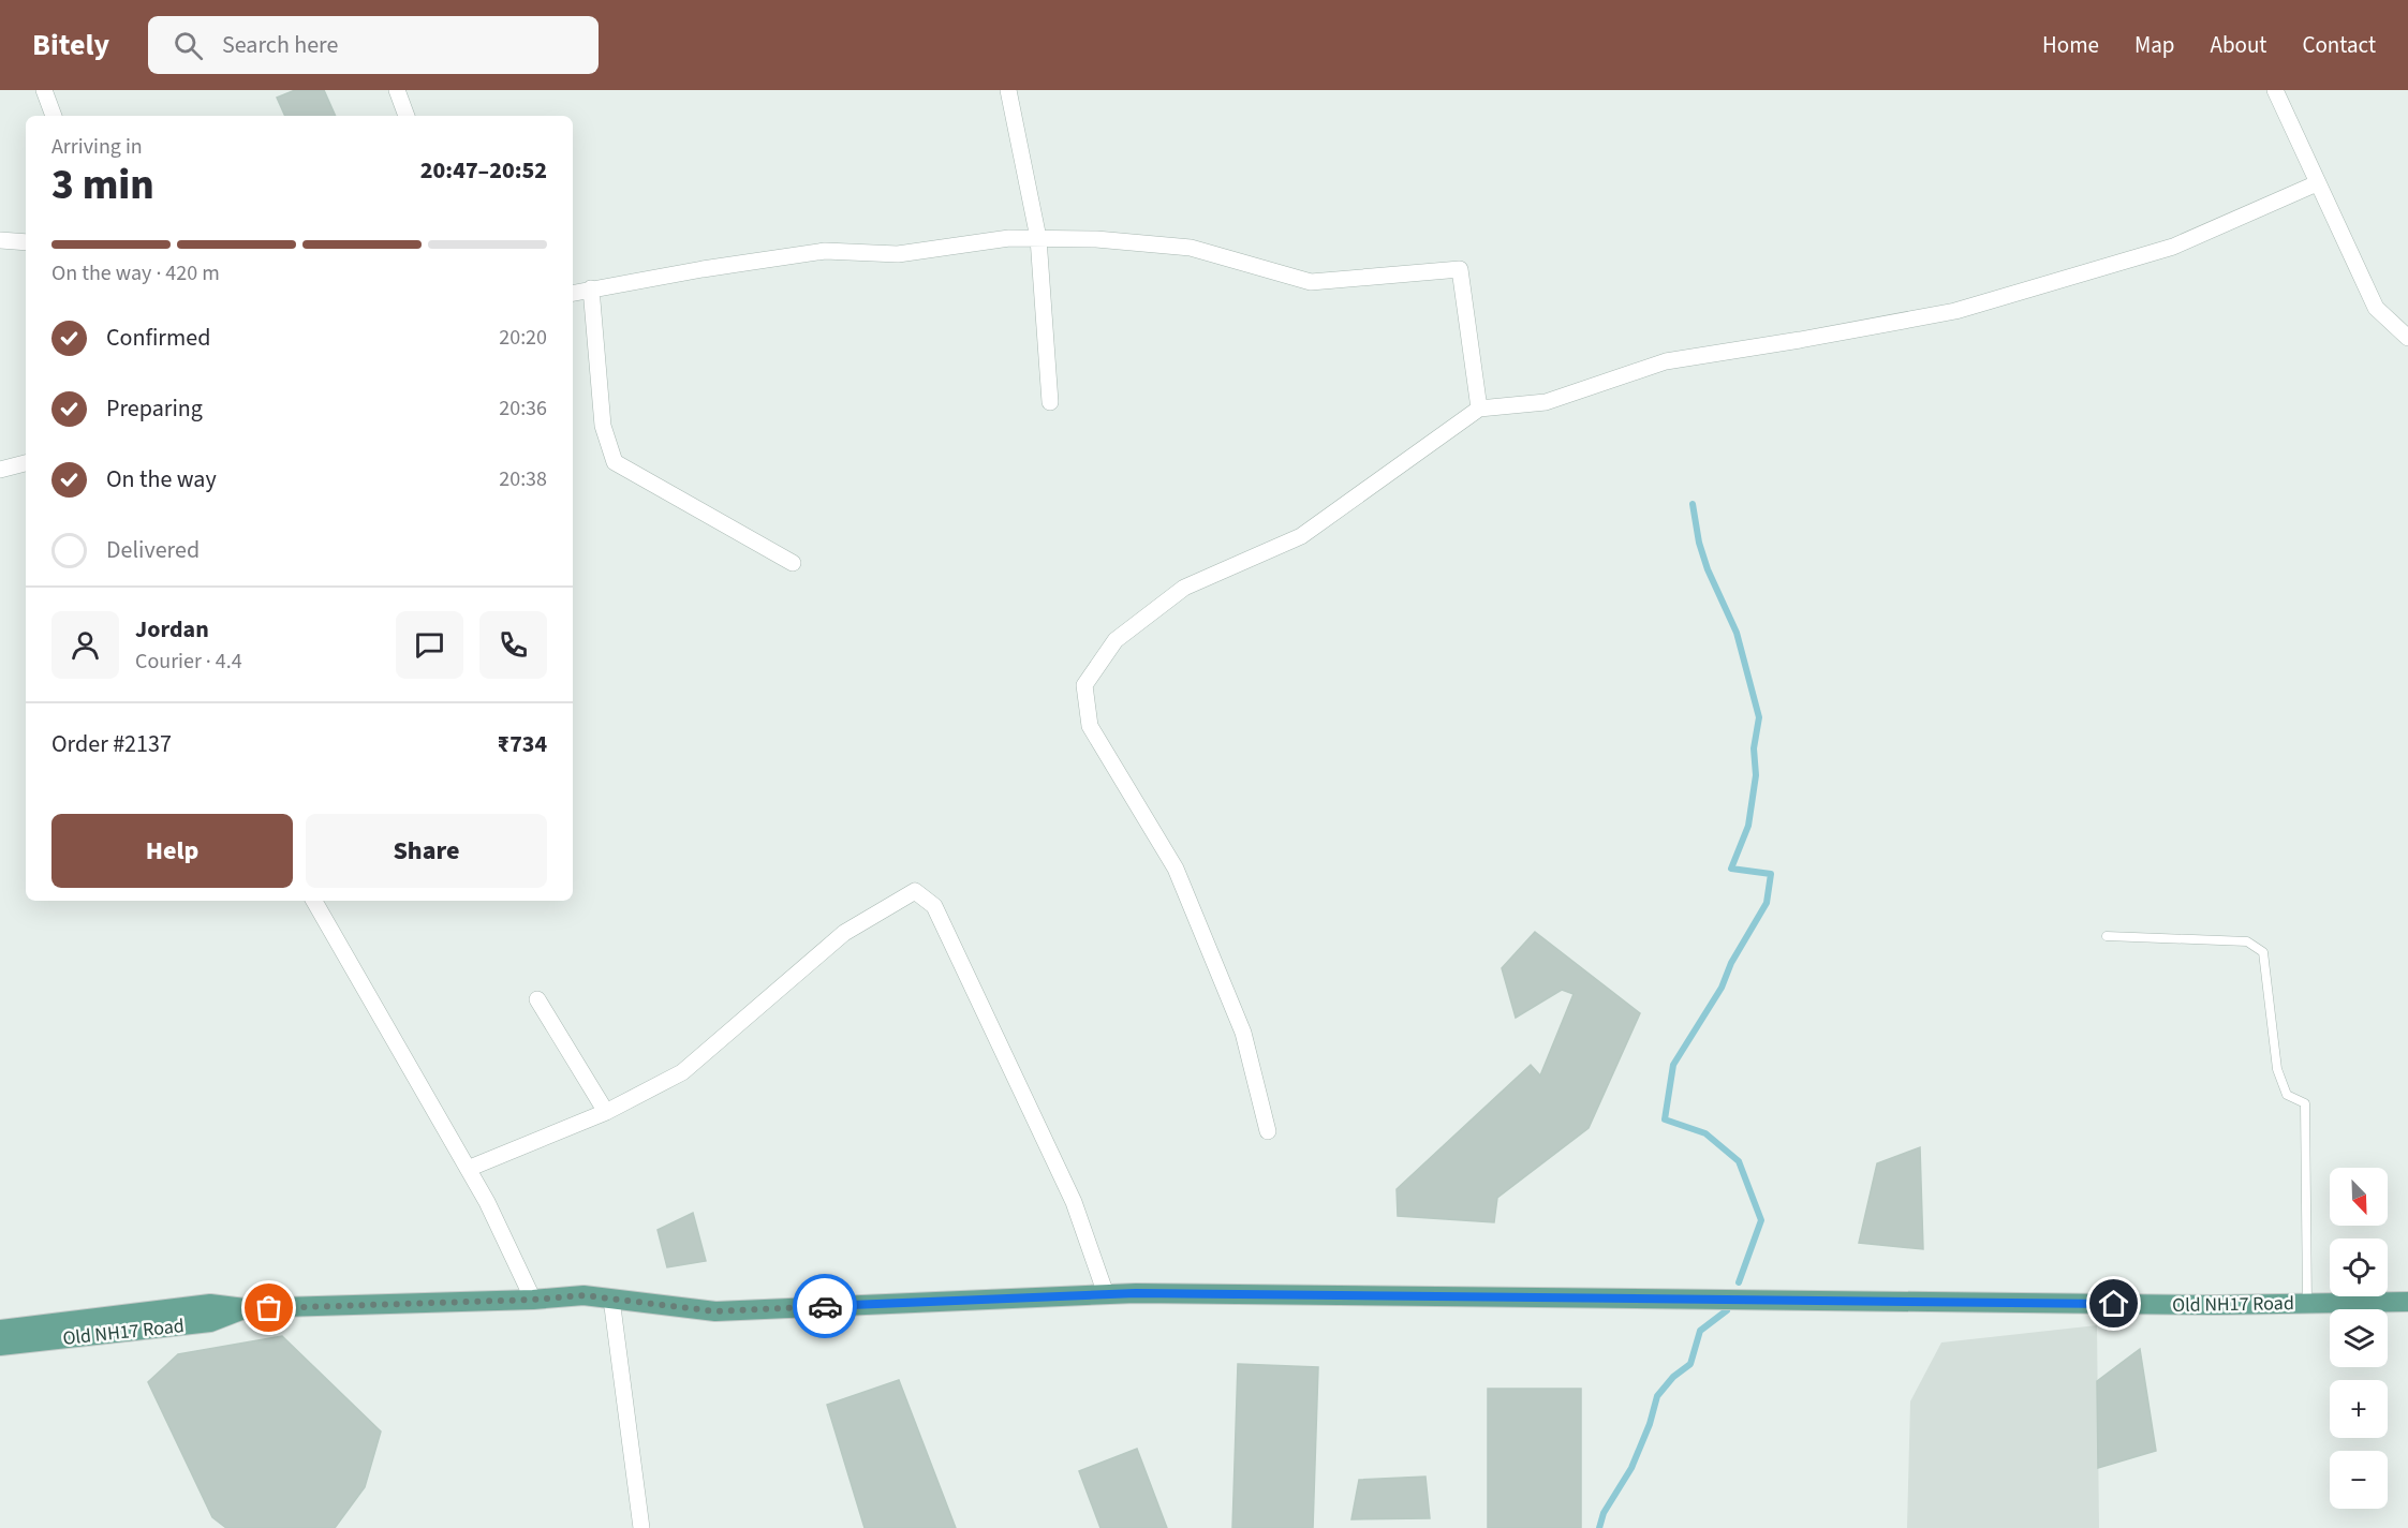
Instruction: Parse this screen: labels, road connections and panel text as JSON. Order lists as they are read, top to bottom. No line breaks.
{"streets":{"main road":["Old NH17 Road"]},"north":"bottom right","page":{"header":"Bitely","search":"Search here","nav":["Home","Map","About","Contact"],"heading":["3 min","Arriving in","20:47–20:52"],"panel":["Jordan","Courier · 4.4","Order #2137","₹734"],"bar":"On the way · 420 m","list":[["Confirmed","20:20"],["Preparing","20:36"],["On the way","20:38"],"Delivered"],"buttons":["Help","Share"],"map_buttons":["+","−"]}}
